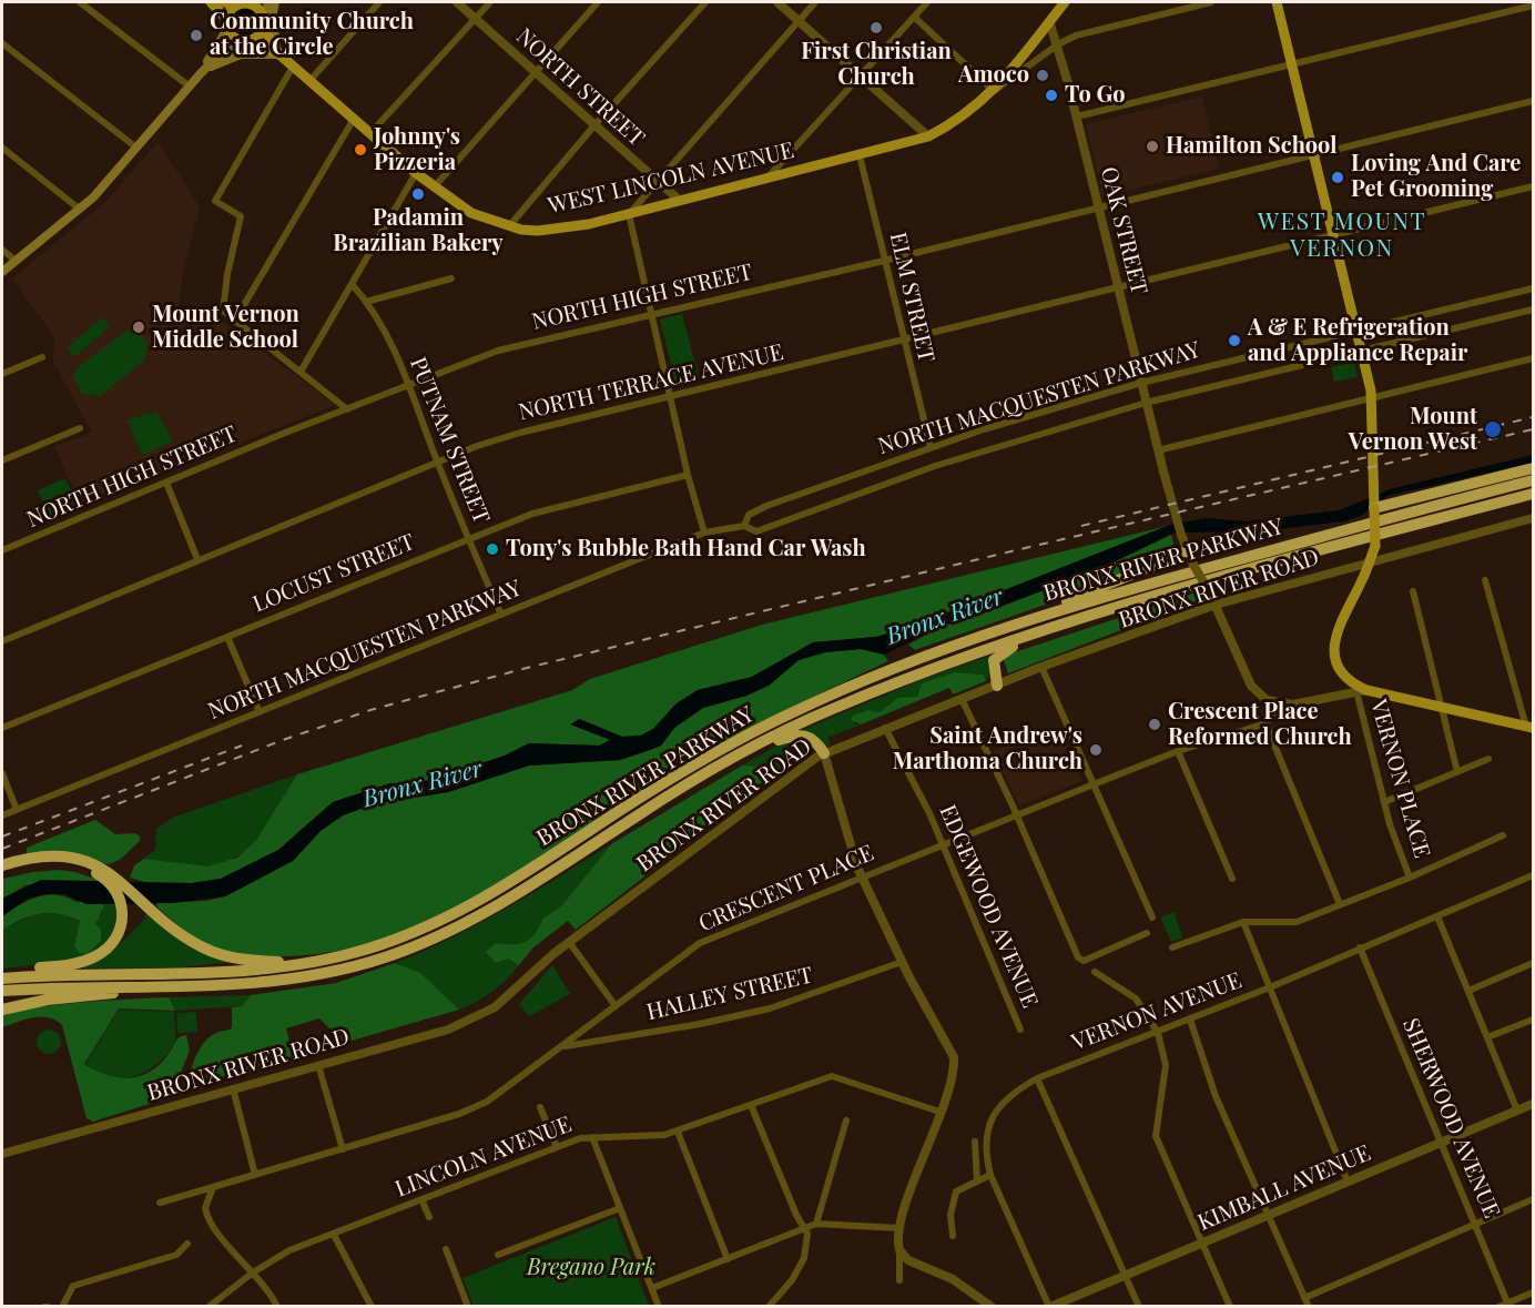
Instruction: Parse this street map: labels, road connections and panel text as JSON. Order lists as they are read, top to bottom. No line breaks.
{"streets":{"highway":["BRONX RIVER PARKWAY"],"main road":["WEST LINCOLN AVENUE"],"street":["NORTH STREET","OAK STREET","NORTH HIGH STREET","ELM STREET","NORTH TERRACE AVENUE","NORTH MACQUESTEN PARKWAY","PUTNAM STREET","LOCUST STREET","BRONX RIVER ROAD","VERNON PLACE","CRESCENT PLACE","EDGEWOOD AVENUE","HALLEY STREET","VERNON AVENUE","SHERWOOD AVENUE","LINCOLN AVENUE","KIMBALL AVENUE"]},"crossings":[["NORTH STREET","WEST LINCOLN AVENUE"],["WEST LINCOLN AVENUE","OAK STREET"],["WEST LINCOLN AVENUE","ELM STREET"],["OAK STREET","NORTH HIGH STREET"],["OAK STREET","NORTH TERRACE AVENUE"],["OAK STREET","NORTH MACQUESTEN PARKWAY"],["NORTH HIGH STREET","ELM STREET"],["NORTH HIGH STREET","PUTNAM STREET"],["ELM STREET","NORTH TERRACE AVENUE"],["ELM STREET","NORTH MACQUESTEN PARKWAY"],["NORTH TERRACE AVENUE","PUTNAM STREET"],["NORTH MACQUESTEN PARKWAY","PUTNAM STREET"],["PUTNAM STREET","LOCUST STREET"],["BRONX RIVER ROAD","EDGEWOOD AVENUE"],["CRESCENT PLACE","EDGEWOOD AVENUE"],["CRESCENT PLACE","HALLEY STREET"],["VERNON AVENUE","SHERWOOD AVENUE"],["VERNON AVENUE","KIMBALL AVENUE"],["SHERWOOD AVENUE","KIMBALL AVENUE"]],"districts":["WEST MOUNT VERNON"],"water":["Bronx River"],"parks":["Bregano Park"],"places":["First Christian Church","Community Church at the Circle","Amoco","To Go","Hamilton School","Johnny's Pizzeria","Loving And Care Pet Grooming","Padamin Brazilian Bakery","Mount Vernon Middle School","A & E Refrigeration and Appliance Repair","Mount Vernon West","Tony's Bubble Bath Hand Car Wash","Crescent Place Reformed Church","Saint Andrew's Marthoma Church"]}
